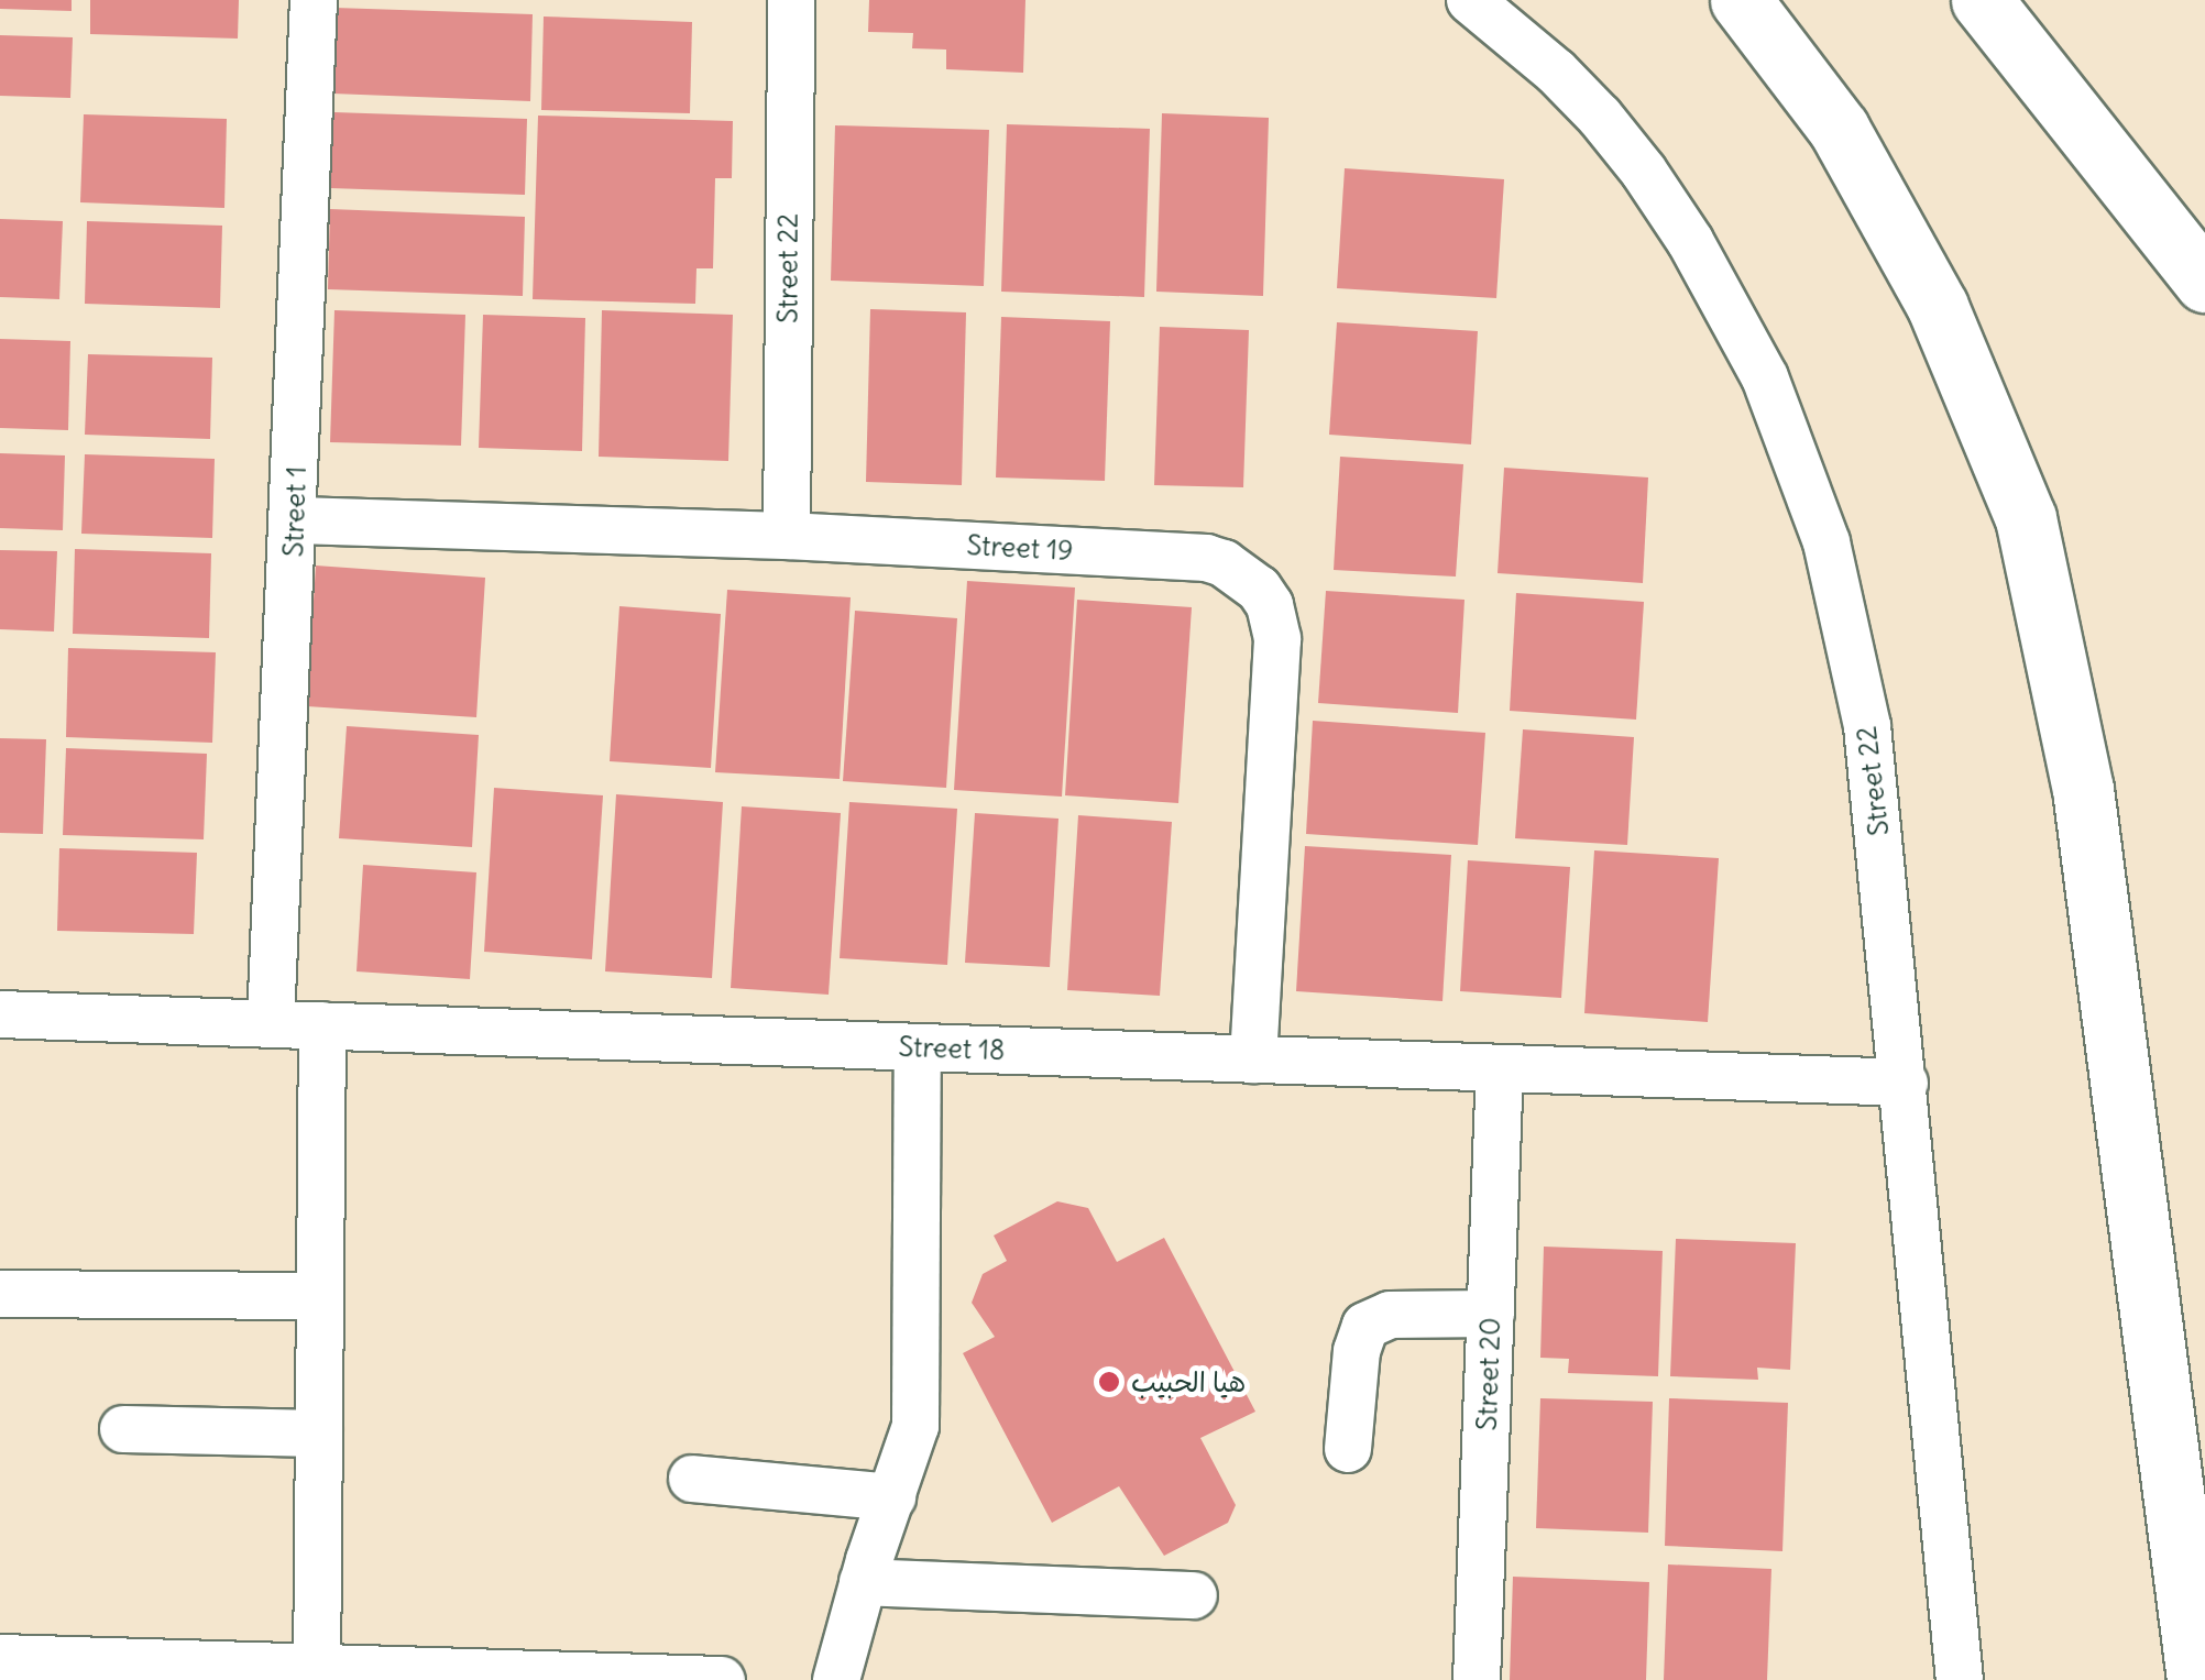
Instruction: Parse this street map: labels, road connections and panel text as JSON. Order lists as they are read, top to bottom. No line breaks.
{"streets":{"street":["Street 22","Street 1","Street 19","Street 18","Street 20"]},"crossings":[["Street 22","Street 19"],["Street 22","Street 18"],["Street 1","Street 19"],["Street 1","Street 18"],["Street 19","Street 18"],["Street 18","Street 20"]],"places":["هيا الحبيب"]}
